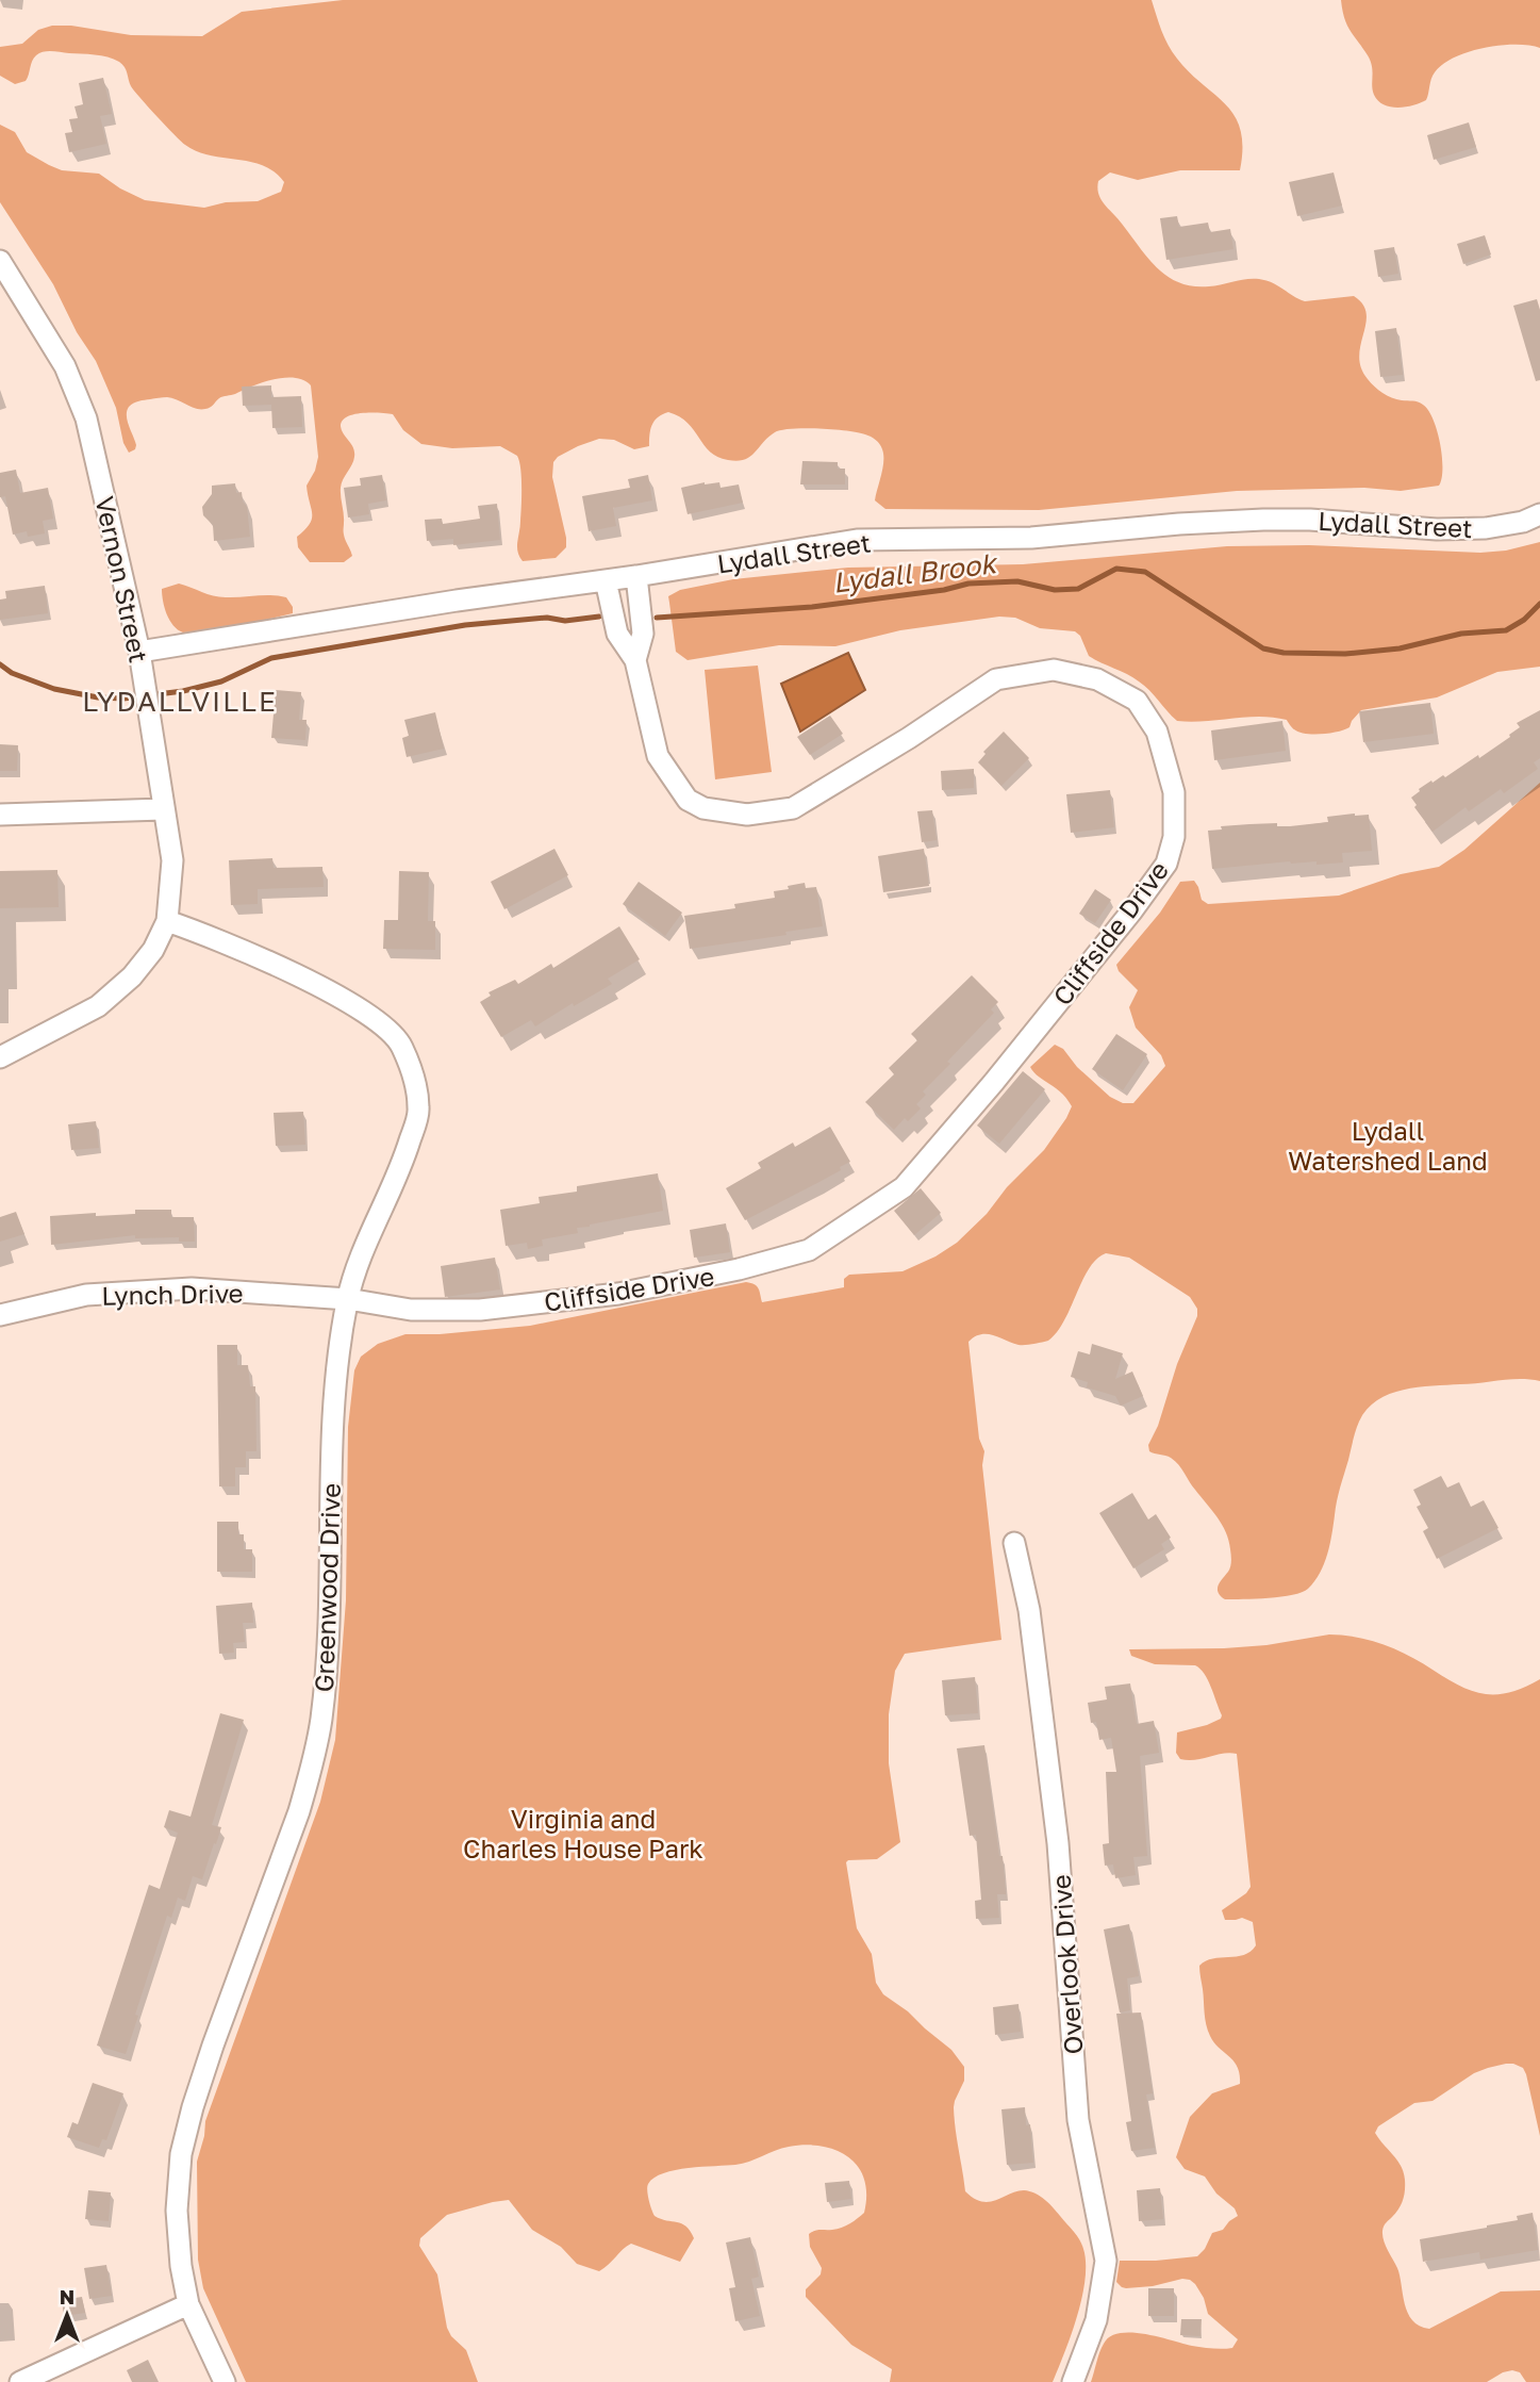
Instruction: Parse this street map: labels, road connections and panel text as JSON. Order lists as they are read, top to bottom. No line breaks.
{"streets":{"street":["Lydall Street","Vernon Street","Cliffside Drive","Lynch Drive","Greenwood Drive","Overlook Drive"]},"crossings":[["Lydall Street","Vernon Street"],["Lydall Street","Cliffside Drive"],["Vernon Street","Greenwood Drive"],["Cliffside Drive","Lynch Drive"],["Cliffside Drive","Greenwood Drive"],["Lynch Drive","Greenwood Drive"]],"districts":["LYDALLVILLE"],"water":["Lydall Brook"],"parks":["Lydall Watershed Land","Virginia and Charles House Park"],"north":"top"}
